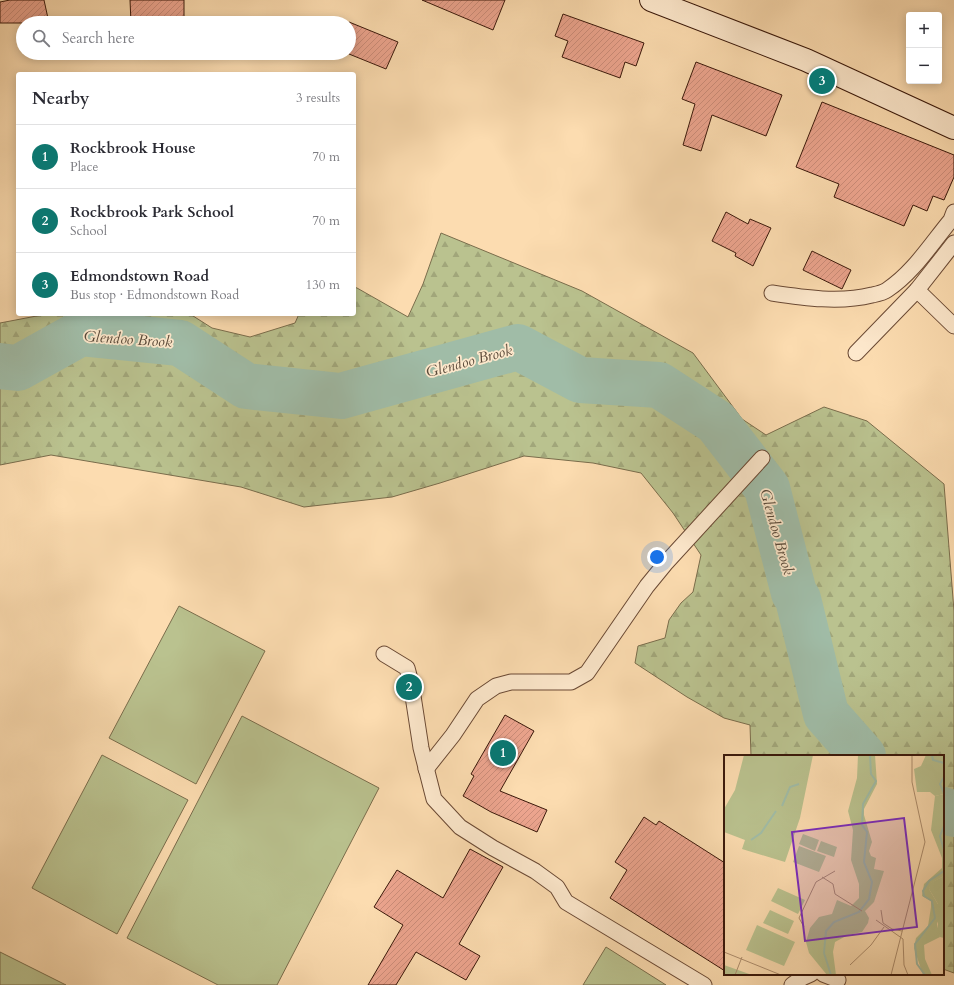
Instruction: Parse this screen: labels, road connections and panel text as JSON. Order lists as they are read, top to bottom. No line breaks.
{"water":["Glendoo Brook"],"page":{"map_buttons":["+","−"],"search":"Search here","pins":["3","2","1"],"heading":["Nearby","3 results"],"list":[{"mark":"1","name":"Rockbrook House","note":"Place","value":"70 m"},{"mark":"2","name":"Rockbrook Park School","note":"School","value":"70 m"},{"mark":"3","name":"Edmondstown Road","note":"Bus stop · Edmondstown Road","value":"130 m"}]}}
